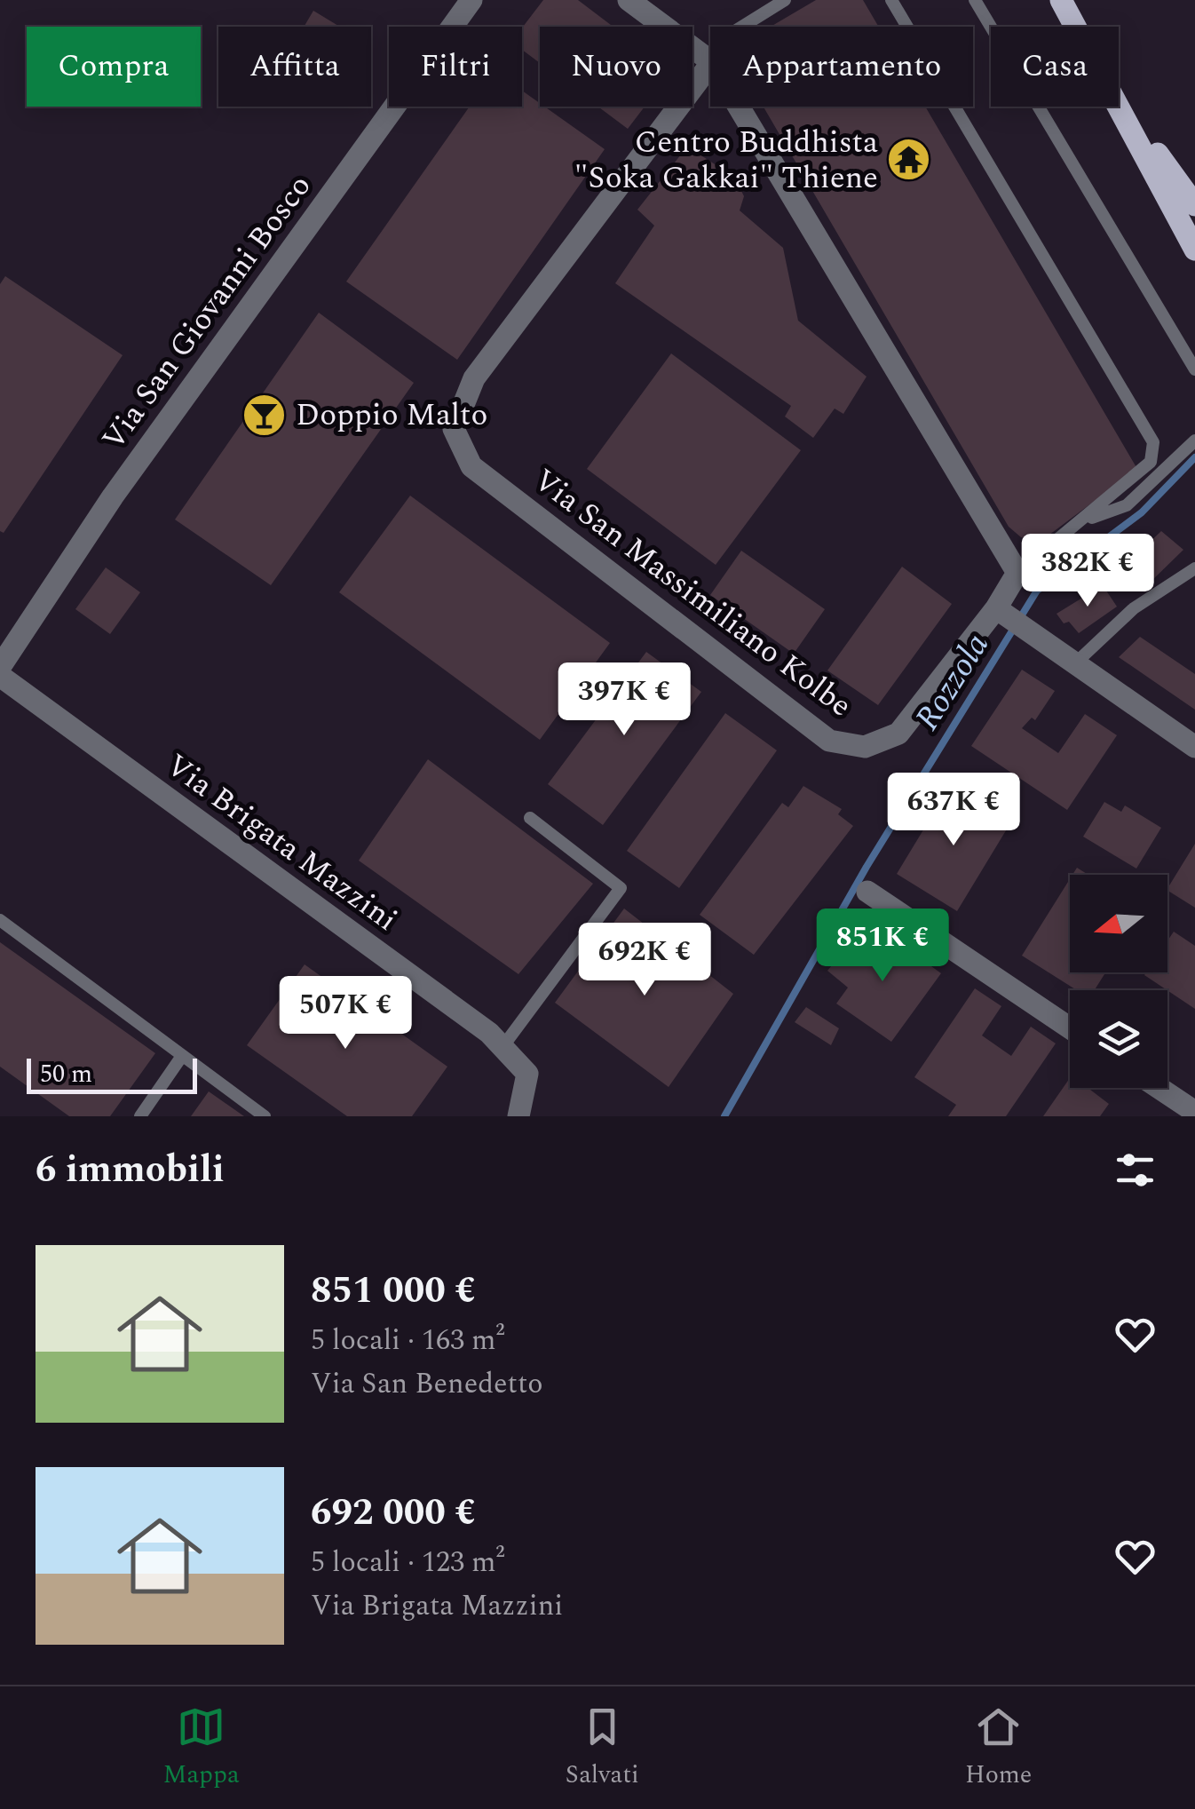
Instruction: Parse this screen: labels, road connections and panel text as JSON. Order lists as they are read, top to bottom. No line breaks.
{"streets":{"street":["Via San Giovanni Bosco","Via San Massimiliano Kolbe","Via Brigata Mazzini"]},"water":["Rozzola"],"places":{"temple":["Centro Buddhista \"Soka Gakkai\" Thiene"],"bar":["Doppio Malto"]},"scale_bar":"50 m","north":"left","page":{"chip":["Compra","Affitta","Filtri","Nuovo","Appartamento","Casa"],"price":["382K €","397K €","637K €","851K €","692K €","507K €"],"scale":"50 m","heading":"6 immobili","list":[{"name":"851 000 €","note":"5 locali · 163 m² · Via San Benedetto"},{"name":"692 000 €","note":"5 locali · 123 m² · Via Brigata Mazzini"}],"tabs":["Mappa","Salvati","Home"]}}
